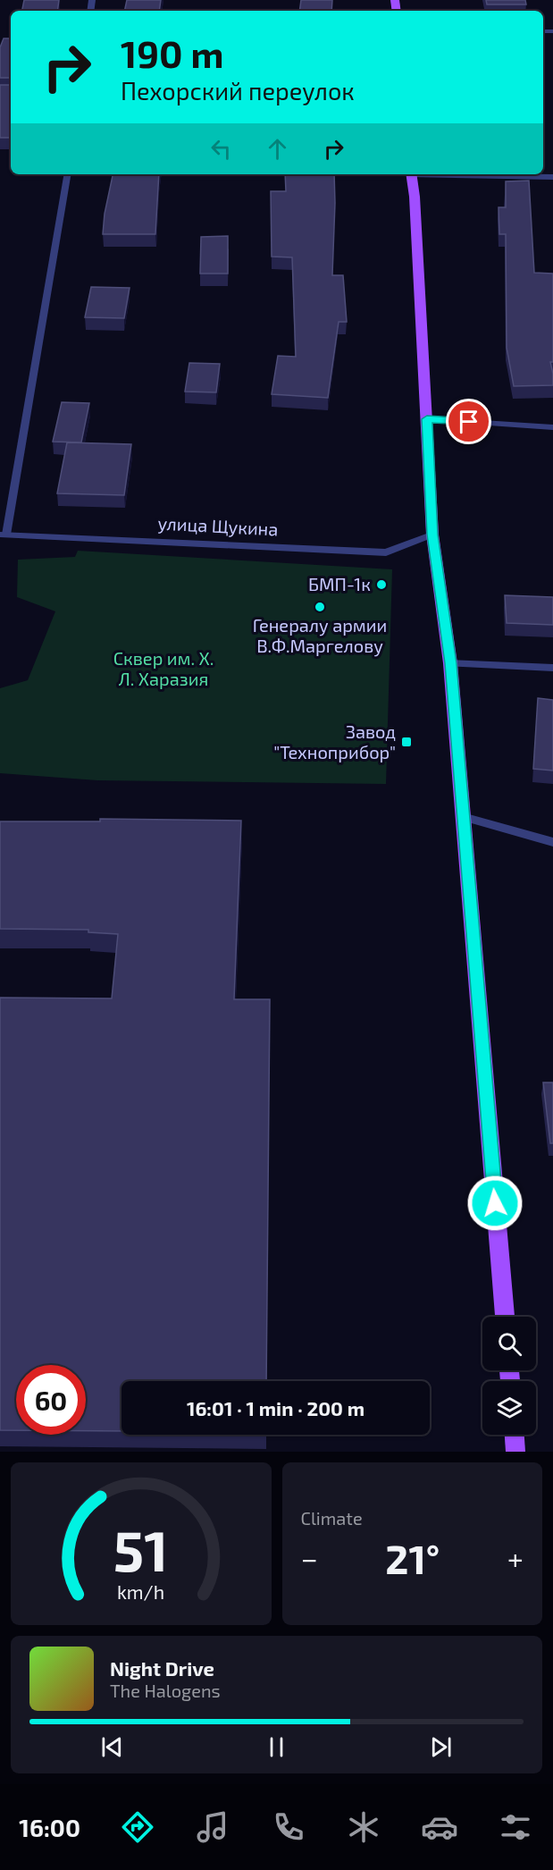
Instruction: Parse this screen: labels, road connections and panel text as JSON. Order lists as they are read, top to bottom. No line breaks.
{"streets":{"street":["улица Щукина"]},"parks":["Сквер им. Х. Л. Харазия"],"places":{"other":["БМП-1к","Генералу армии В.Ф.Маргелову"],"transit":["Завод \"Техноприбор\""]},"page":{"turn":["190 m","Пехорский переулок"],"limit":"60","trip":"16:01 · 1 min · 200 m","tile":"Climate","heat":["−","21°","+"],"song":["Night Drive","The Halogens"],"tabs":"16:00","gauge":["51","km/h"]}}
